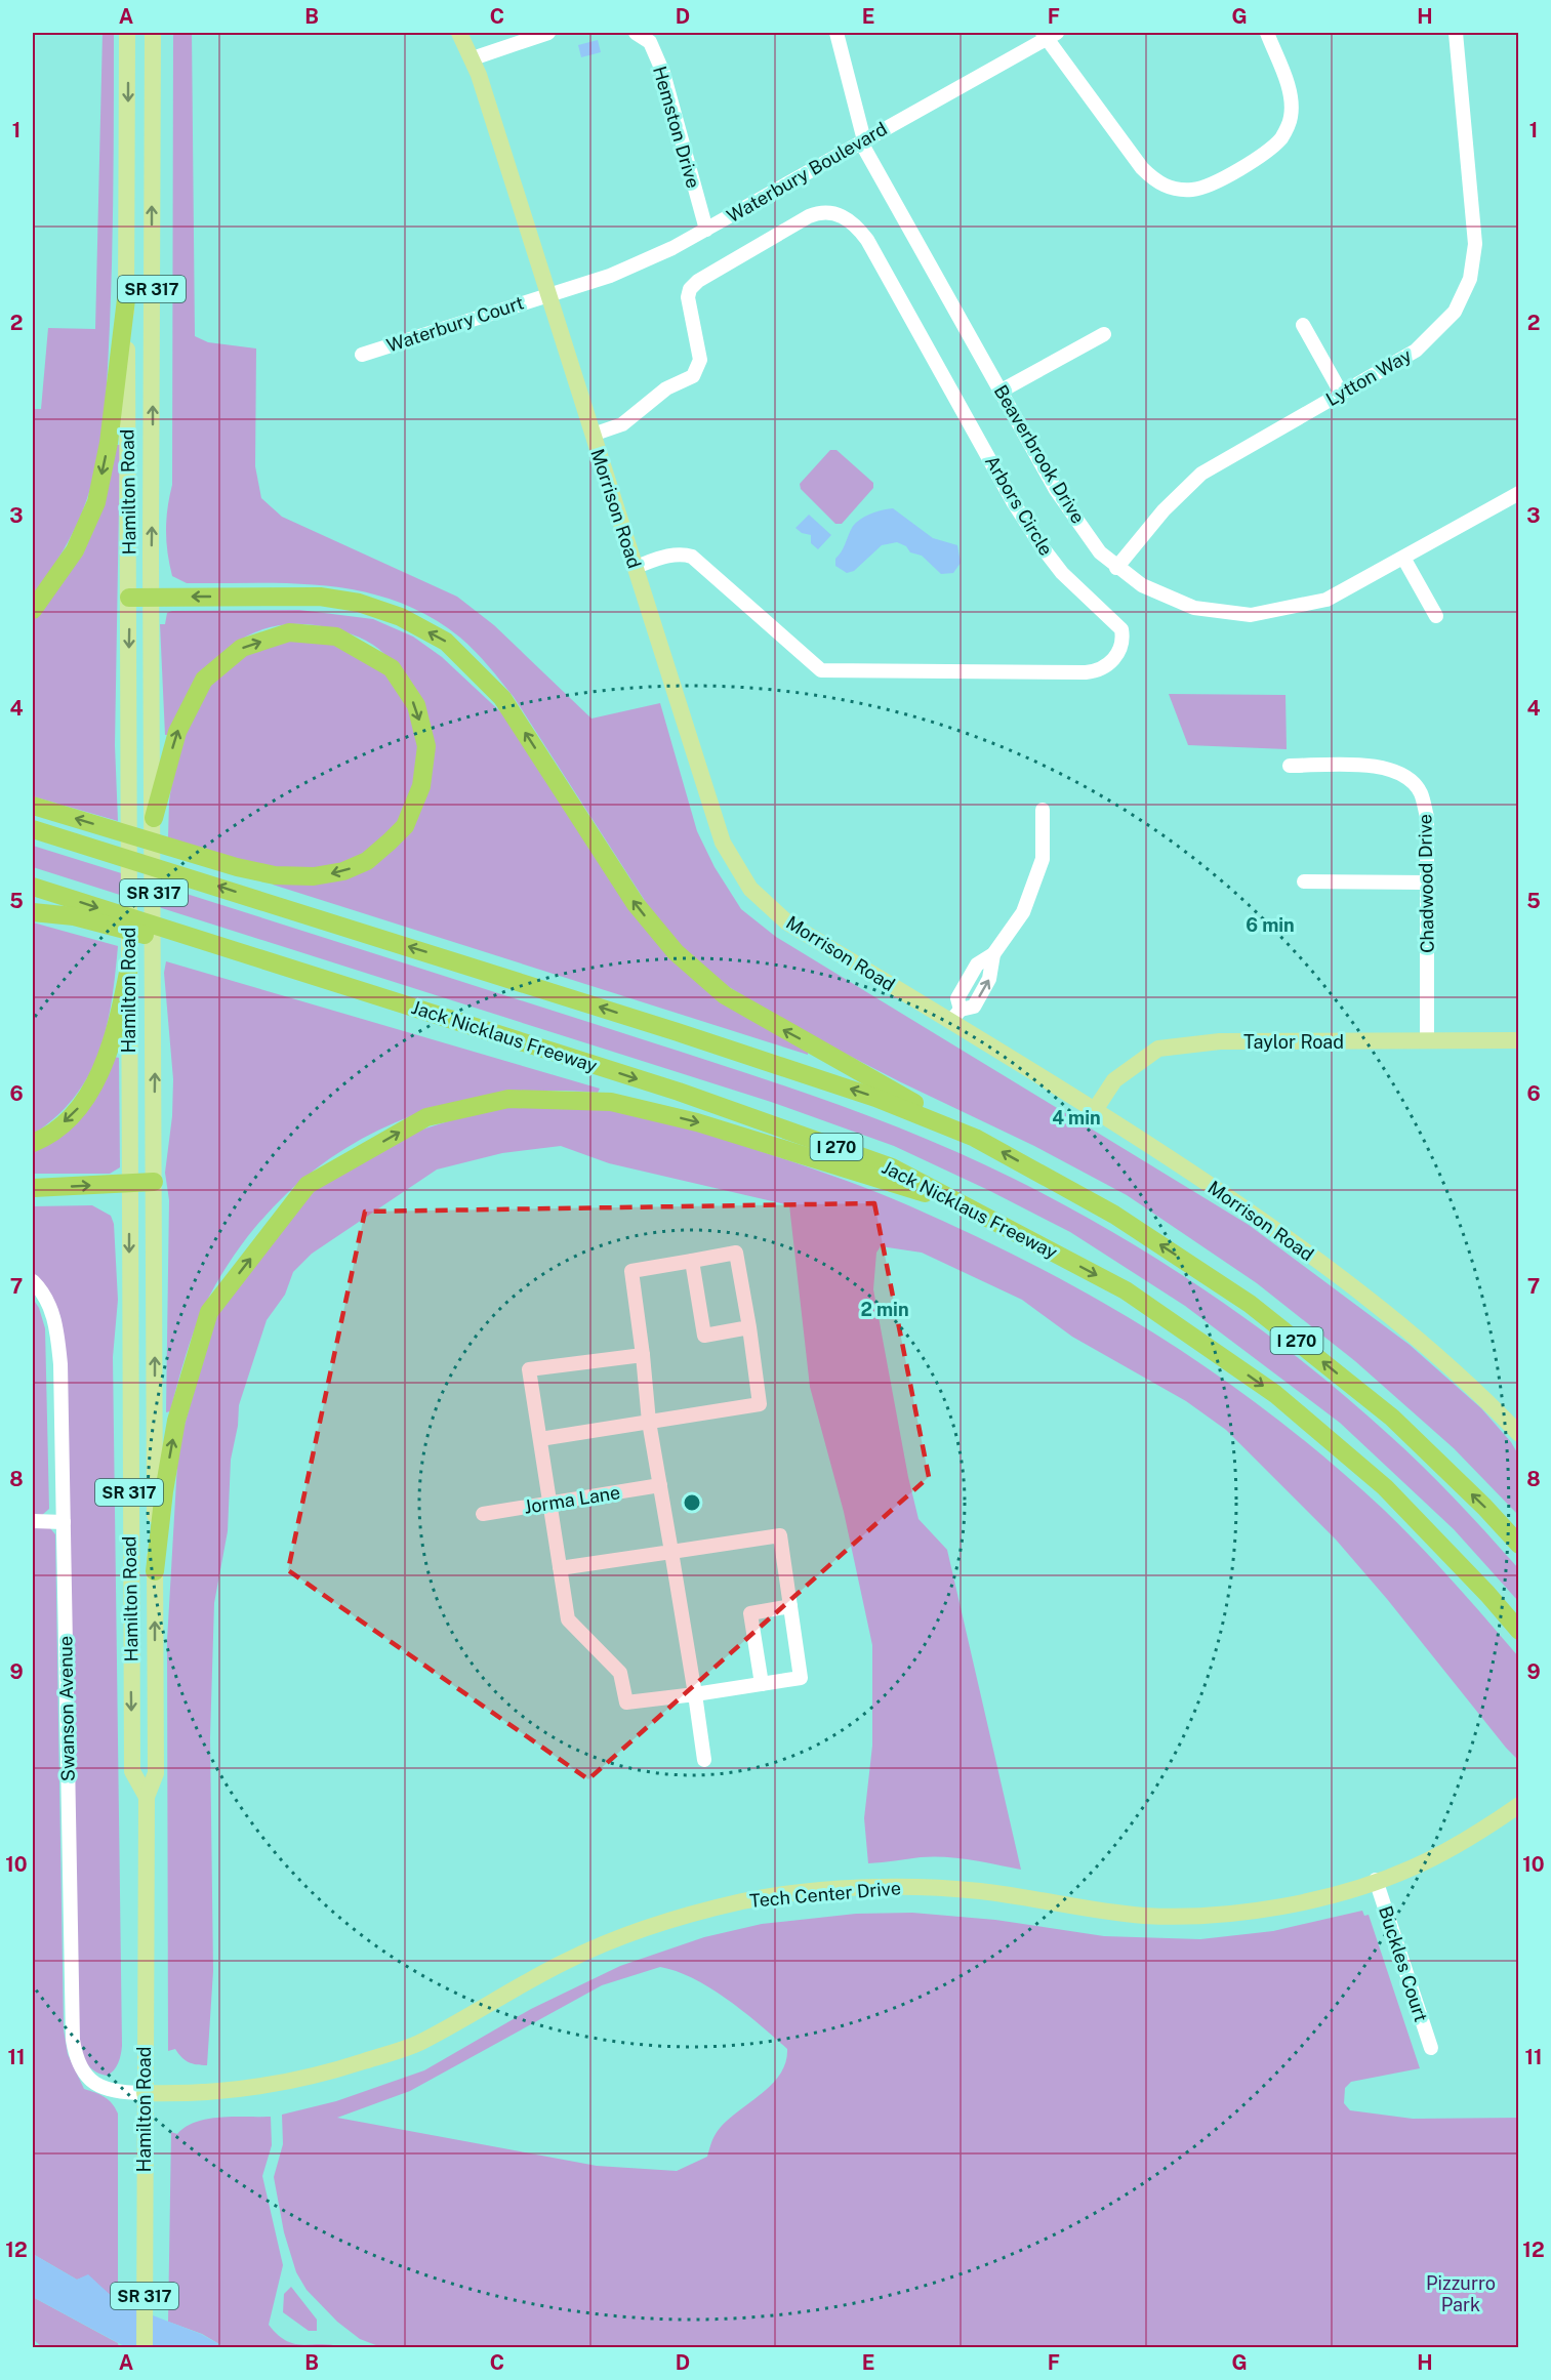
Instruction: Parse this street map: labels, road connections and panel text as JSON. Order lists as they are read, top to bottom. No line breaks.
{"streets":{"highway":["Jack Nicklaus Freeway","I 270"],"main road":["SR 317","Hamilton Road","Morrison Road","Taylor Road","Tech Center Drive"],"street":["Hemston Drive","Waterbury Boulevard","Waterbury Court","Lytton Way","Beaverbrook Drive","Arbors Circle","Chadwood Drive","Jorma Lane","Swanson Avenue","Buckles Court"]},"crossings":[["Hemston Drive","Waterbury Boulevard"],["Waterbury Boulevard","Waterbury Court"],["Waterbury Boulevard","Beaverbrook Drive"],["Waterbury Boulevard","Morrison Road"],["Waterbury Court","Morrison Road"],["Lytton Way","Beaverbrook Drive"],["Hamilton Road","Swanson Avenue"],["Hamilton Road","Tech Center Drive"],["Arbors Circle","Morrison Road"],["Morrison Road","Taylor Road"],["Chadwood Drive","Taylor Road"],["Swanson Avenue","Tech Center Drive"],["Tech Center Drive","Buckles Court"]],"parks":["Pizzurro Park"],"grid":{"columns":["A","B","C","D","E","F","G","H"],"rows":["1","2","3","4","5","6","7","8","9","10","11","12"]},"rings":["6 min","4 min","2 min"]}
